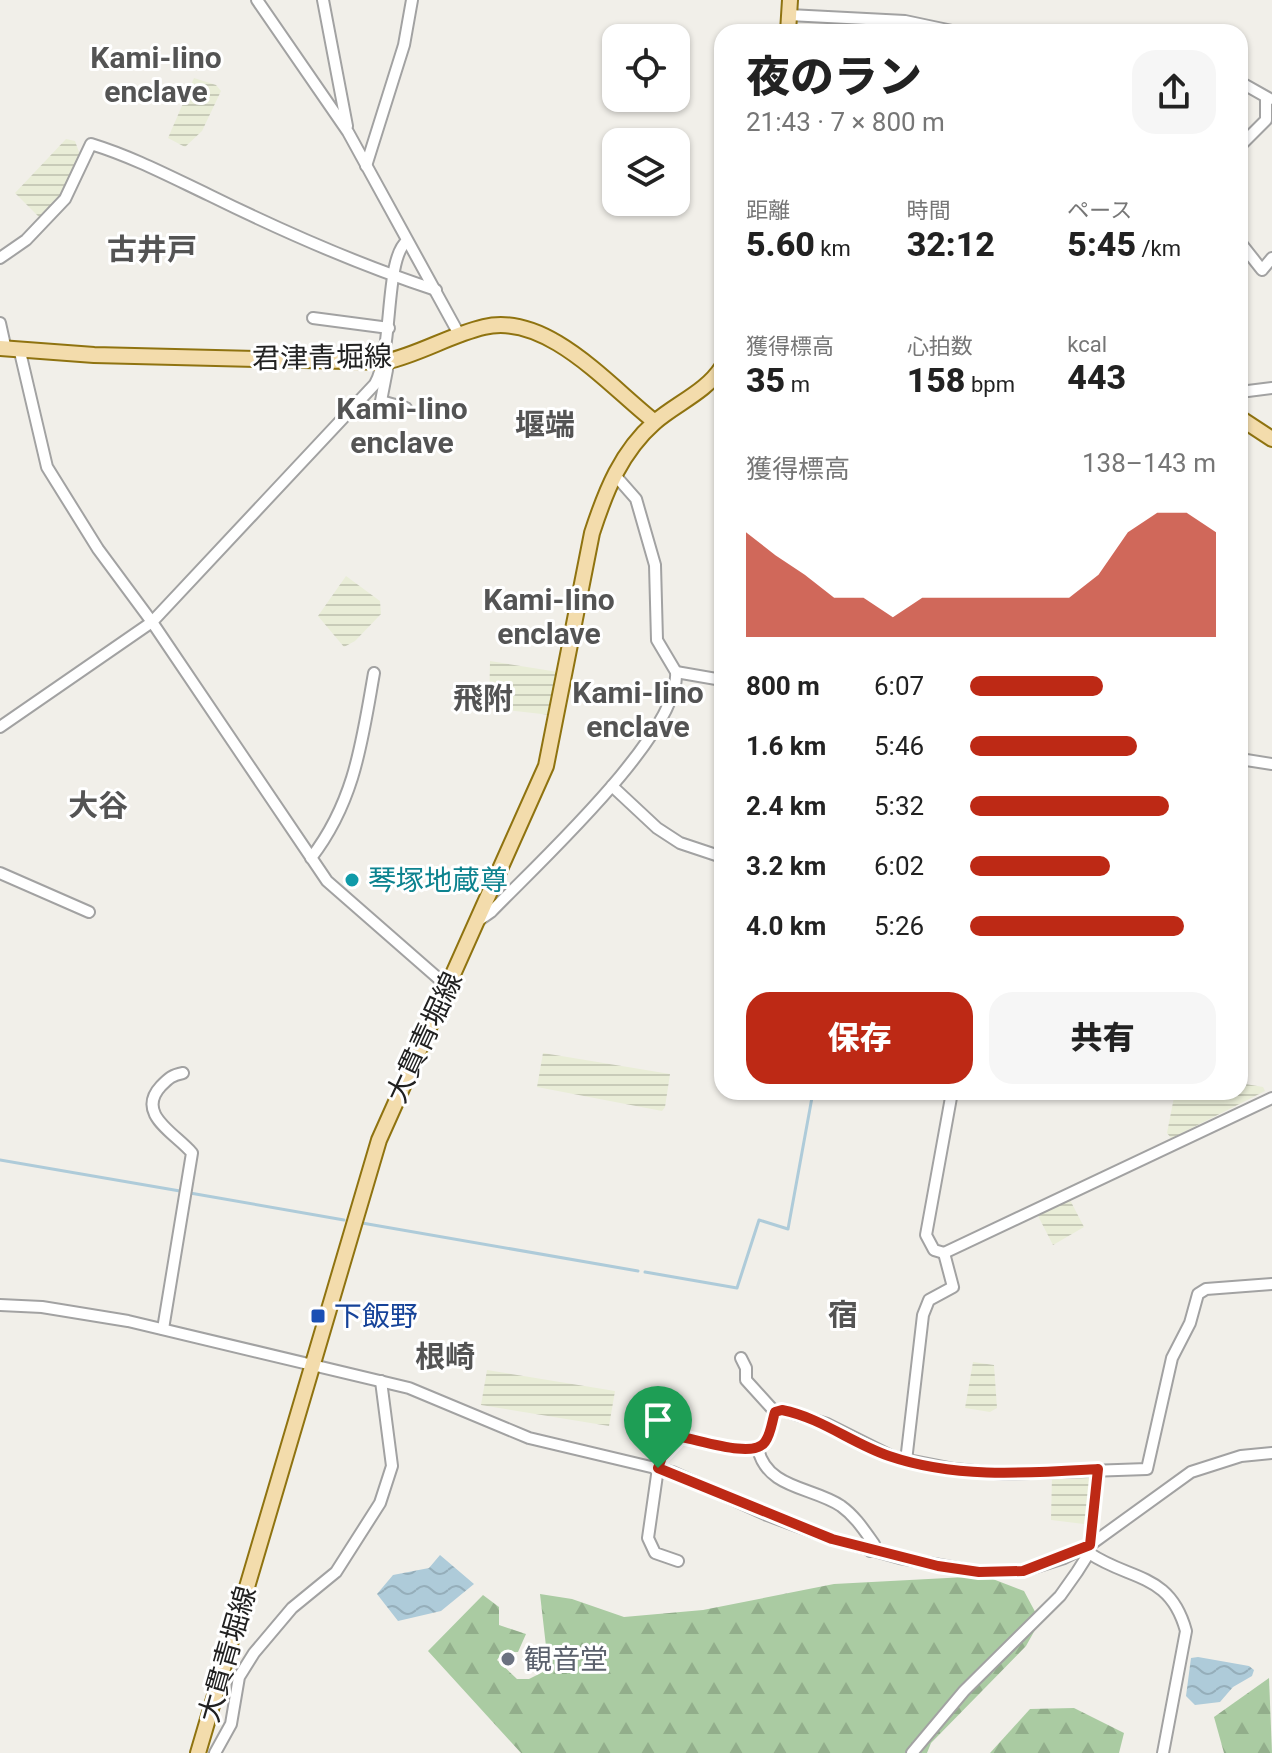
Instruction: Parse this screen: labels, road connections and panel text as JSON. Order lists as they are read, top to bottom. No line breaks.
{"streets":{"main road":["君津青堀線","大貫青堀線"]},"crossings":[["君津青堀線","大貫青堀線"]],"districts":["Kami-Iino enclave","古井戸","Kami-Iino enclave","堰端","Kami-Iino enclave","Kami-Iino enclave","飛附","大谷","宿","根崎"],"places":{"other":["琴塚地蔵尊","観音堂"],"transit":["下飯野"]},"page":{"heading":["夜のラン","21:43 · 7 × 800 m"],"stats":[["距離","5.60 km"],["時間","32:12"],["ペース","5:45 /km"],["獲得標高","35 m"],["心拍数","158 bpm"],["kcal","443"]],"chart":["獲得標高","138–143 m"],"list":[{"name":"800 m","note":"6:07"},{"name":"1.6 km","note":"5:46"},{"name":"2.4 km","note":"5:32"},{"name":"3.2 km","note":"6:02"},{"name":"4.0 km","note":"5:26"}],"buttons":["保存","共有"]}}
